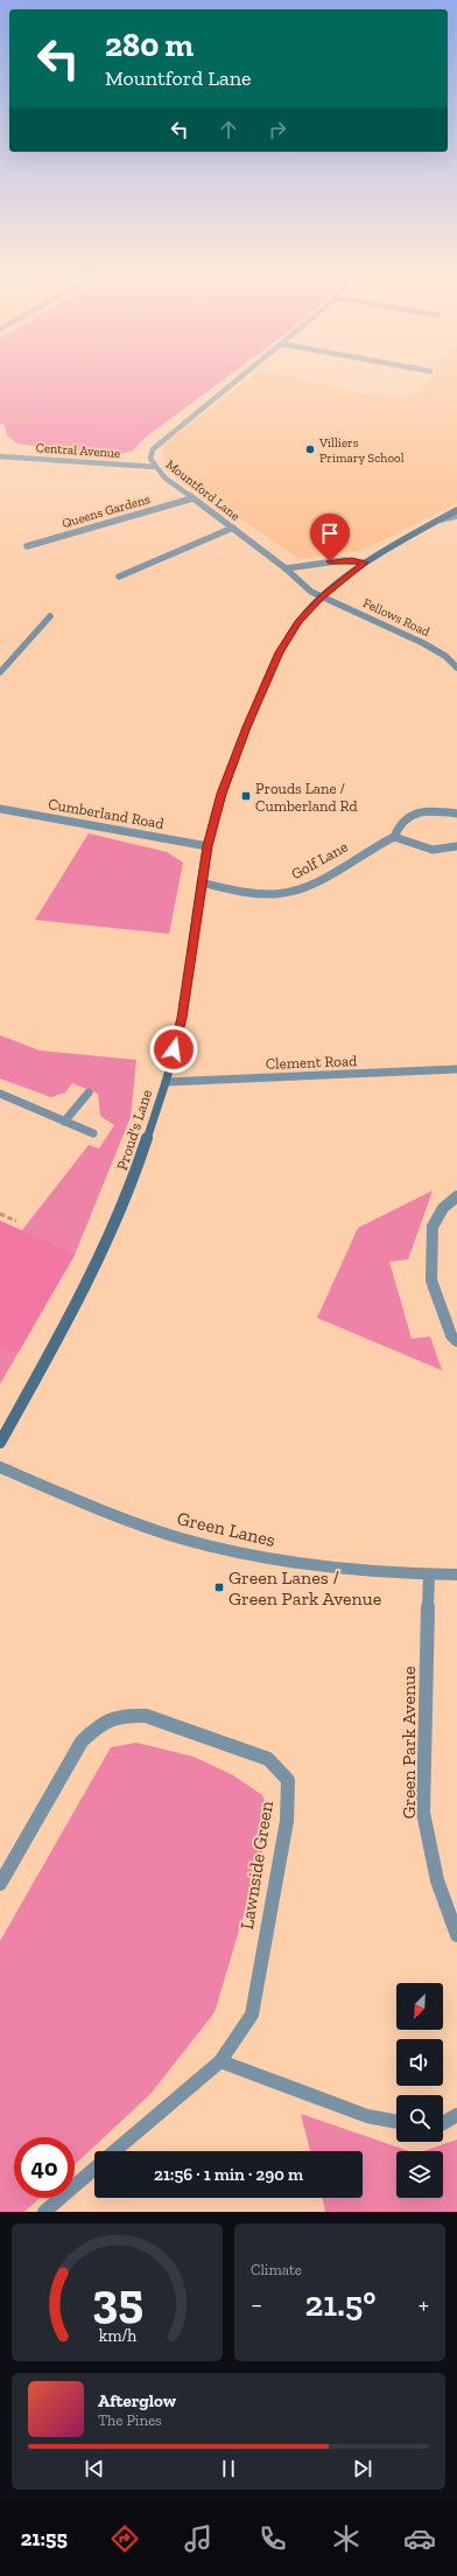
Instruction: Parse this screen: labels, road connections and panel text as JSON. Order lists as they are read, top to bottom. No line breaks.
{"streets":{"street":["Central Avenue","Mountford Lane","Queens Gardens","Fellows Road","Cumberland Road","Golf Lane","Clement Road","Proud's Lane","Green Lanes","Green Park Avenue","Lawnside Green"]},"crossings":[["Central Avenue","Mountford Lane"],["Mountford Lane","Queens Gardens"],["Mountford Lane","Fellows Road"],["Mountford Lane","Proud's Lane"],["Fellows Road","Proud's Lane"],["Cumberland Road","Proud's Lane"],["Golf Lane","Proud's Lane"],["Clement Road","Proud's Lane"],["Green Lanes","Green Park Avenue"]],"places":{"other":["Villiers Primary School"],"transit":["Prouds Lane / Cumberland Rd","Green Lanes / Green Park Avenue"]},"north":"bottom left","page":{"turn":["280 m","Mountford Lane"],"limit":"40","trip":"21:56 · 1 min · 290 m","tile":"Climate","heat":["−","21.5°","+"],"song":["Afterglow","The Pines"],"tabs":"21:55","gauge":["35","km/h"]}}
